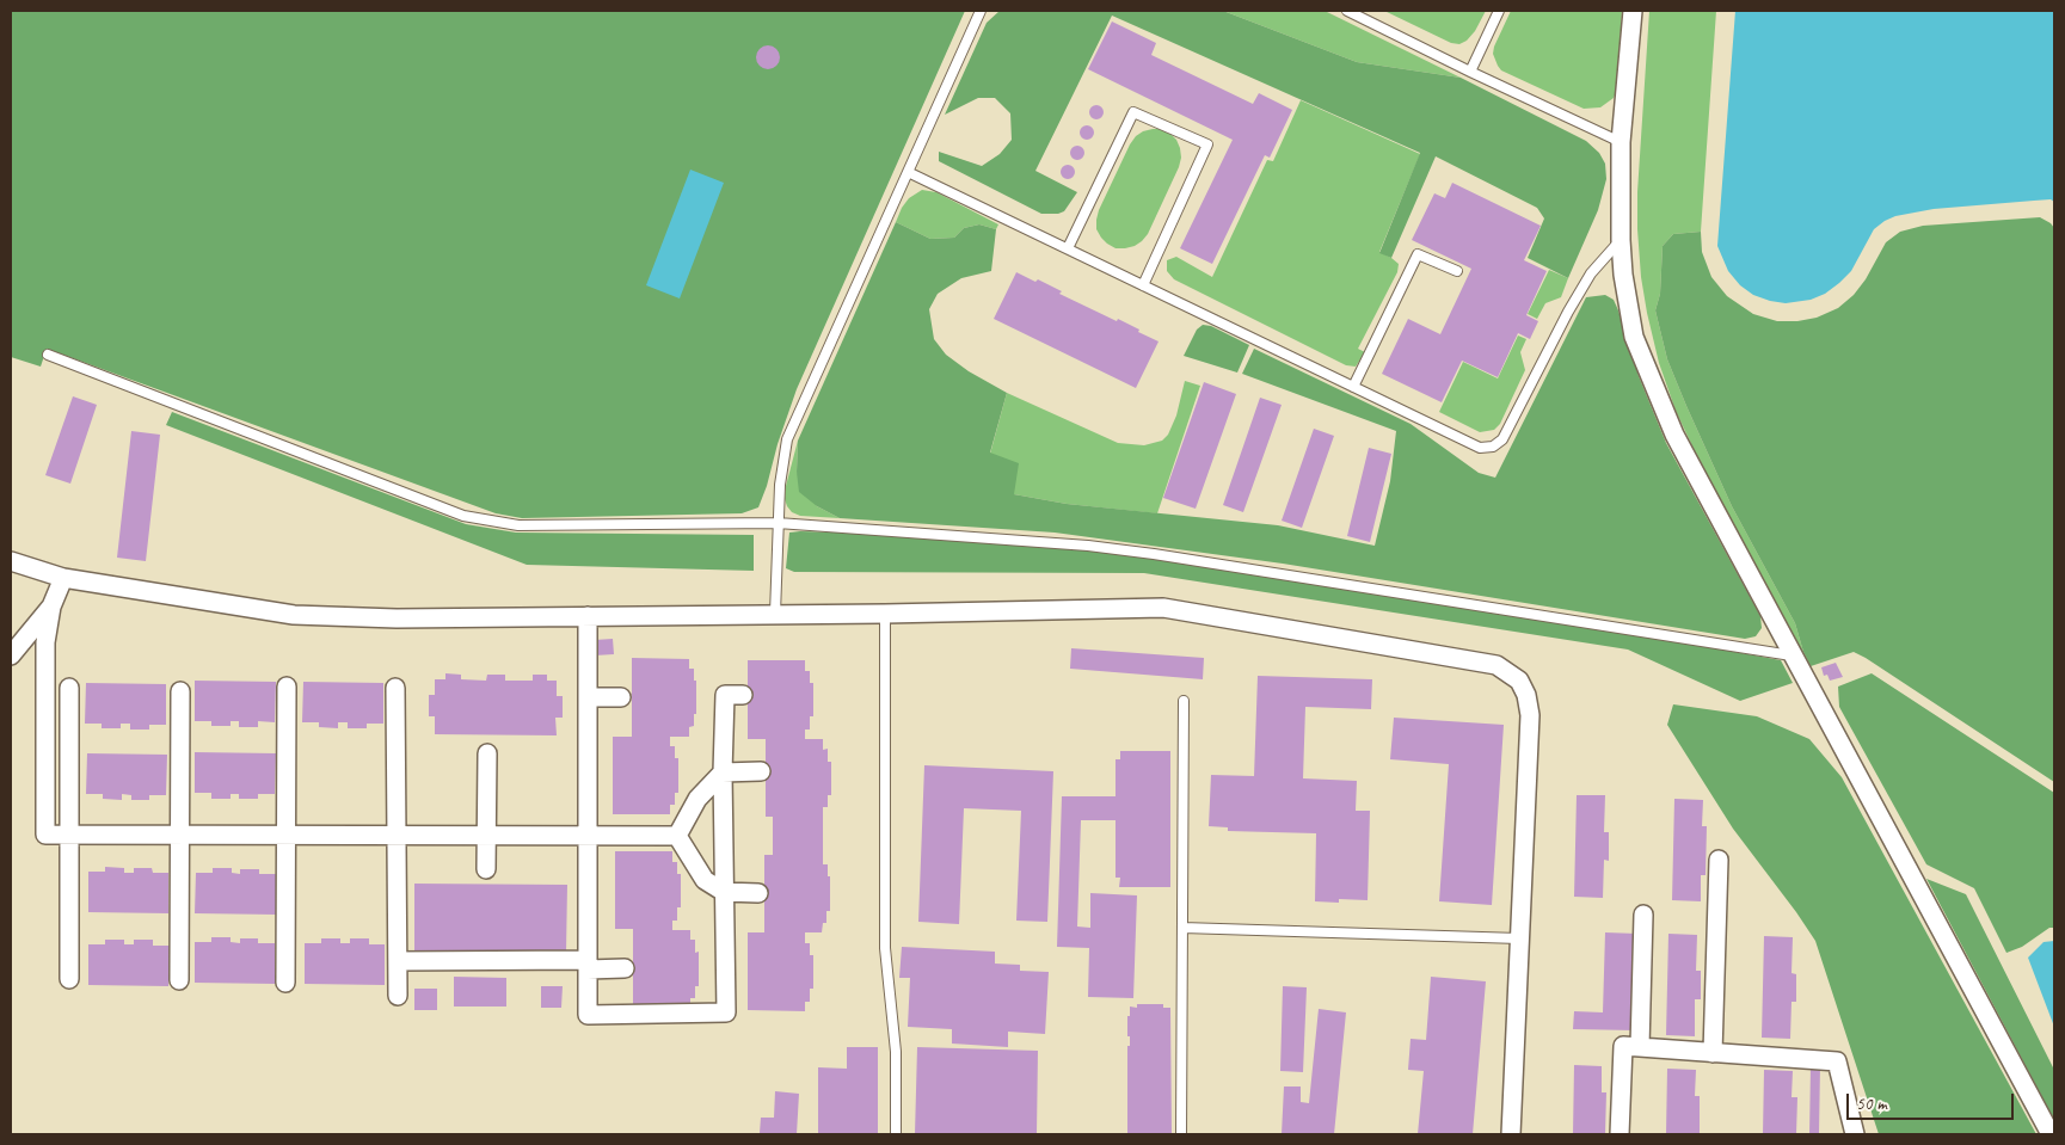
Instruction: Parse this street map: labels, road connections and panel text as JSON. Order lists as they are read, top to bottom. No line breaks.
{"scale_bar":"50 m"}
